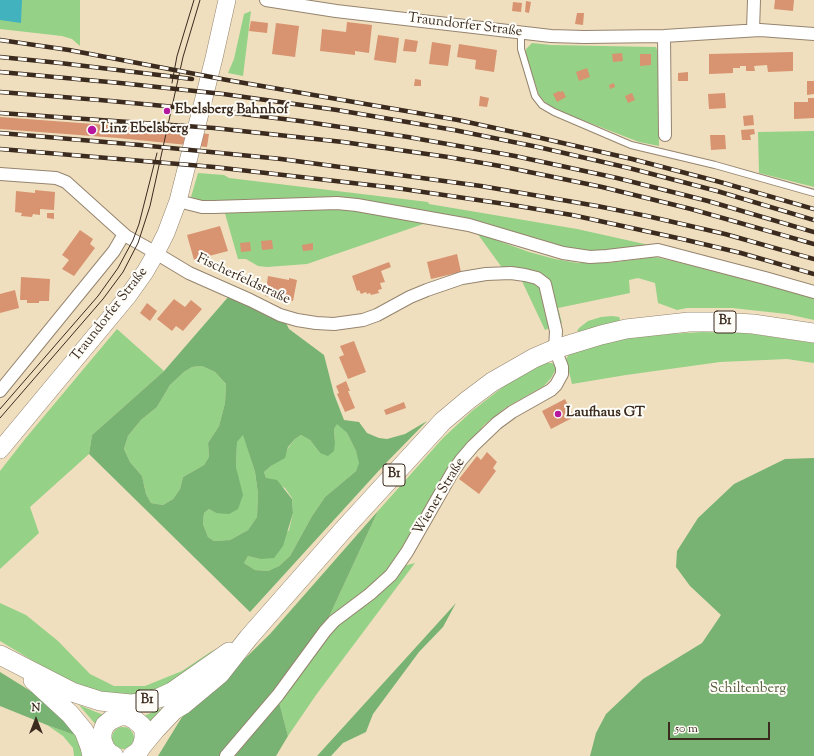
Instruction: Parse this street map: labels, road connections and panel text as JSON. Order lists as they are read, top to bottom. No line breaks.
{"streets":{"main road":["B1"],"street":["Traundorfer Straße","Fischerfeldstraße","Wiener Straße"]},"crossings":[["Traundorfer Straße","Fischerfeldstraße"],["Fischerfeldstraße","B1"],["Fischerfeldstraße","Wiener Straße"],["B1","Wiener Straße"]],"parks":["Schiltenberg"],"places":["Ebelsberg Bahnhof","Linz Ebelsberg","Laufhaus GT"],"scale_bar":"50 m","north":"top"}
